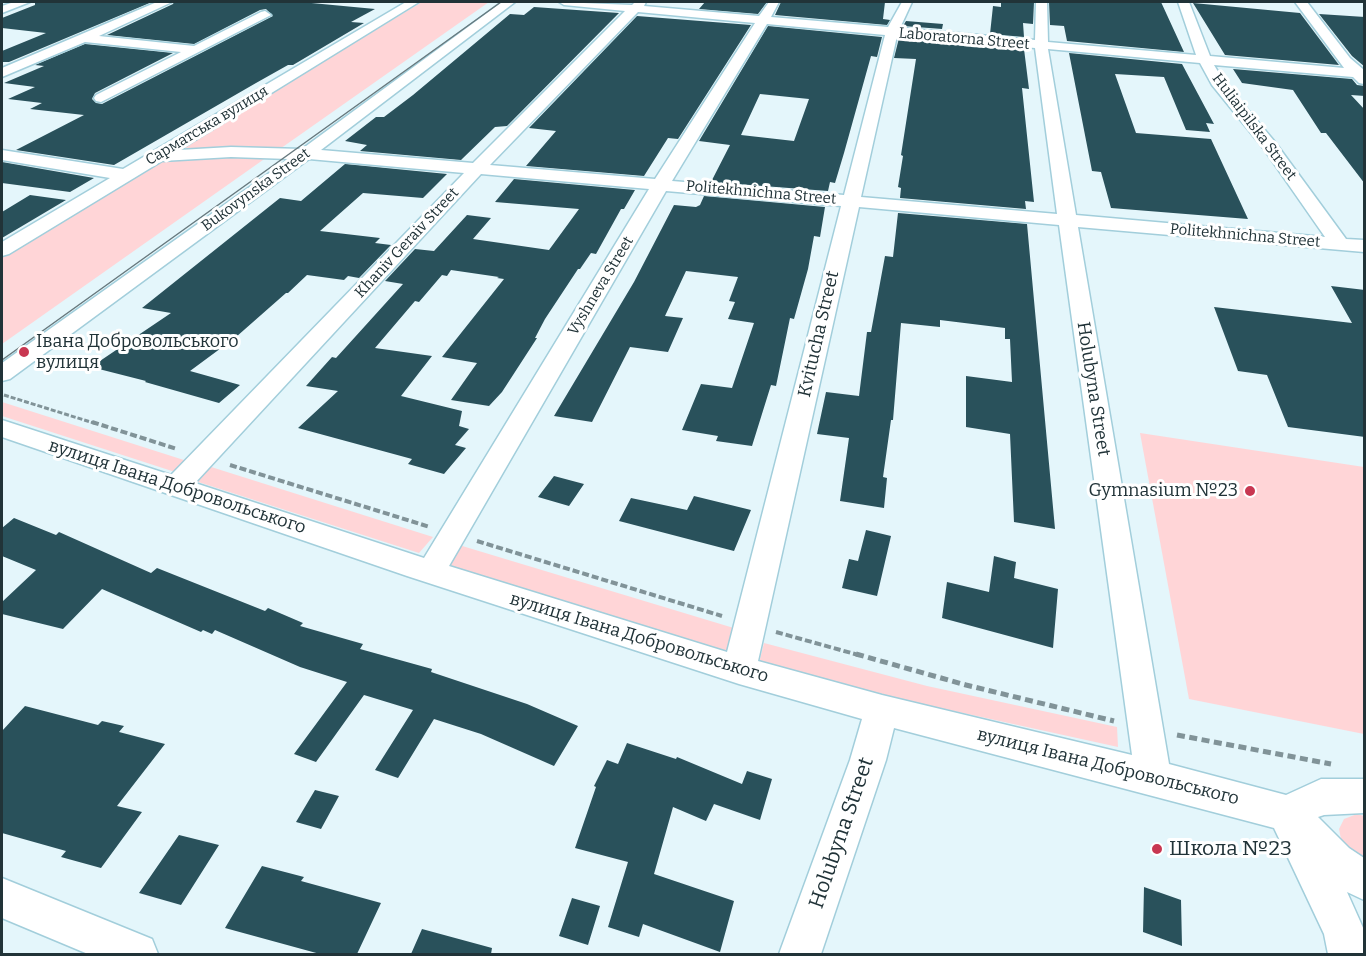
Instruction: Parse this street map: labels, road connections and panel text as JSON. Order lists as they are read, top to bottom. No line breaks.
{"streets":{"street":["Laboratorna Street","Сарматська вулиця","Huliaipilska Street","Bukovynska Street","Politekhnichna Street","Khaniv Geraiv Street","Vyshneva Street","Kvitucha Street","Holubyna Street","вулиця Івана Добровольського"]},"crossings":[["Laboratorna Street","Huliaipilska Street"],["Laboratorna Street","Khaniv Geraiv Street"],["Laboratorna Street","Vyshneva Street"],["Laboratorna Street","Kvitucha Street"],["Laboratorna Street","Holubyna Street"],["Сарматська вулиця","Politekhnichna Street"],["Huliaipilska Street","Politekhnichna Street"],["Bukovynska Street","Politekhnichna Street"],["Politekhnichna Street","Khaniv Geraiv Street"],["Politekhnichna Street","Vyshneva Street"],["Politekhnichna Street","Kvitucha Street"],["Politekhnichna Street","Holubyna Street"],["Khaniv Geraiv Street","вулиця Івана Добровольського"],["Vyshneva Street","вулиця Івана Добровольського"],["Kvitucha Street","вулиця Івана Добровольського"],["Holubyna Street","вулиця Івана Добровольського"]],"places":["Івана Добровольського вулиця","Gymnasium №23","Школа №23"]}
